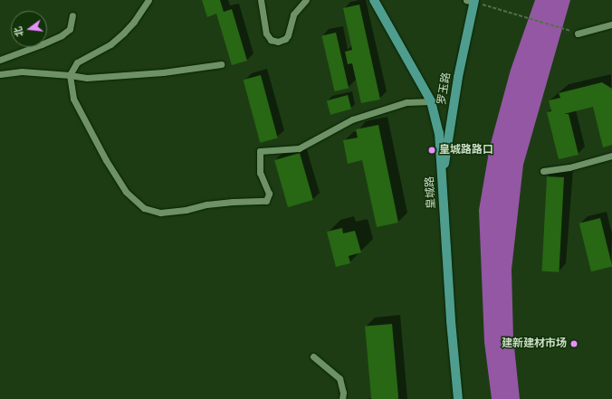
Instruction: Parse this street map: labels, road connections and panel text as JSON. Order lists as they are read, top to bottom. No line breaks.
{"streets":{"main road":["罗玉路","皇城路"]},"crossings":[["罗玉路","皇城路"]],"places":["皇城路路口","建新建材市场"],"north":"left"}
